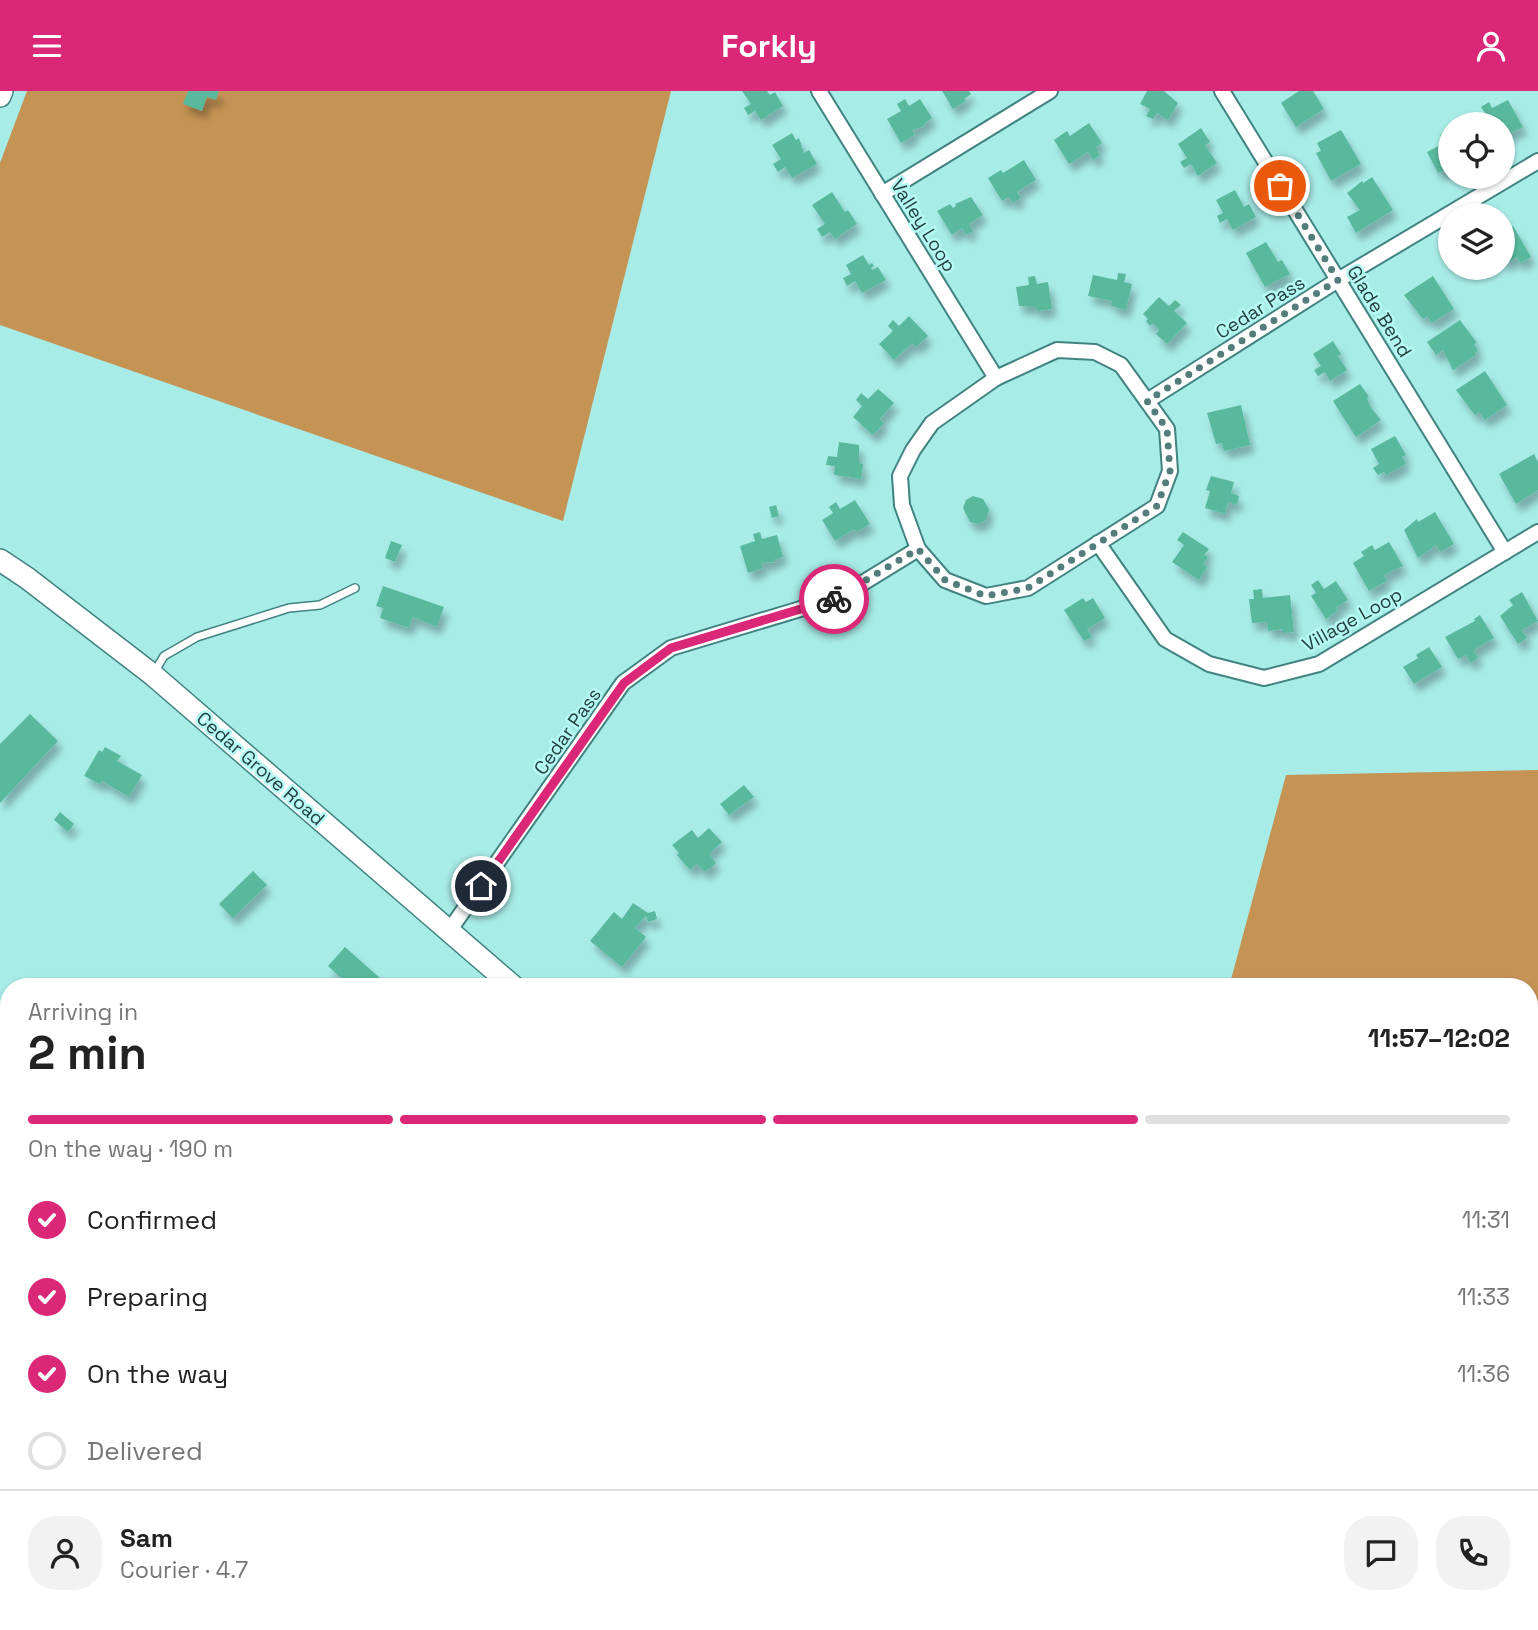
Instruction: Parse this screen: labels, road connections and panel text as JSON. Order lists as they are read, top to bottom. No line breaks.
{"streets":{"main road":["Cedar Grove Road"],"street":["Valley Loop","Cedar Pass","Glade Bend","Village Loop"]},"crossings":[["Cedar Pass","Glade Bend"],["Cedar Pass","Cedar Grove Road"],["Glade Bend","Village Loop"]],"page":{"header":"Forkly","heading":["2 min","Arriving in","11:57–12:02"],"panel":["Sam","Courier · 4.7"],"bar":"On the way · 190 m","list":[["Confirmed","11:31"],["Preparing","11:33"],["On the way","11:36"],"Delivered"]}}
